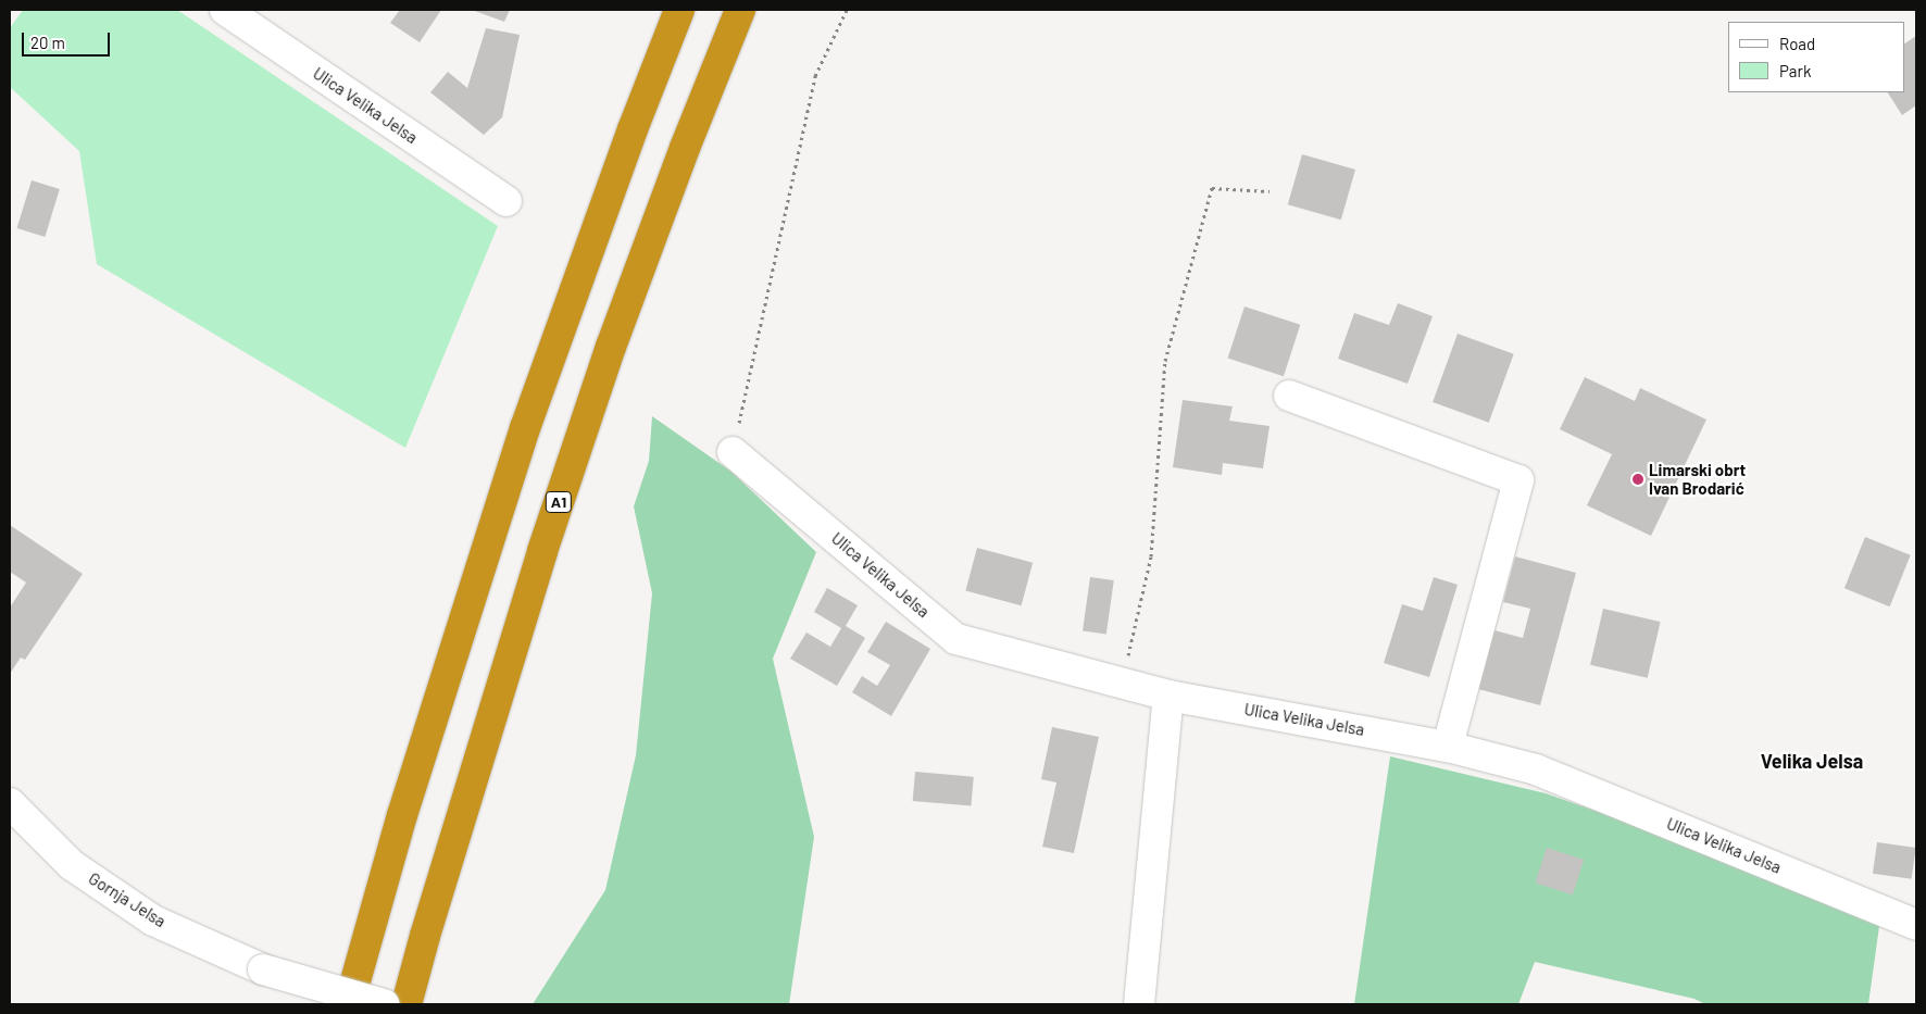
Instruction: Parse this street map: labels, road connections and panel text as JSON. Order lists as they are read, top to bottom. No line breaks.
{"streets":{"highway":["A1"],"street":["Ulica Velika Jelsa","Gornja Jelsa"]},"districts":["Velika Jelsa"],"places":["Limarski obrt Ivan Brodarić"],"legend":["Road","Park"],"scale_bar":"20 m"}
